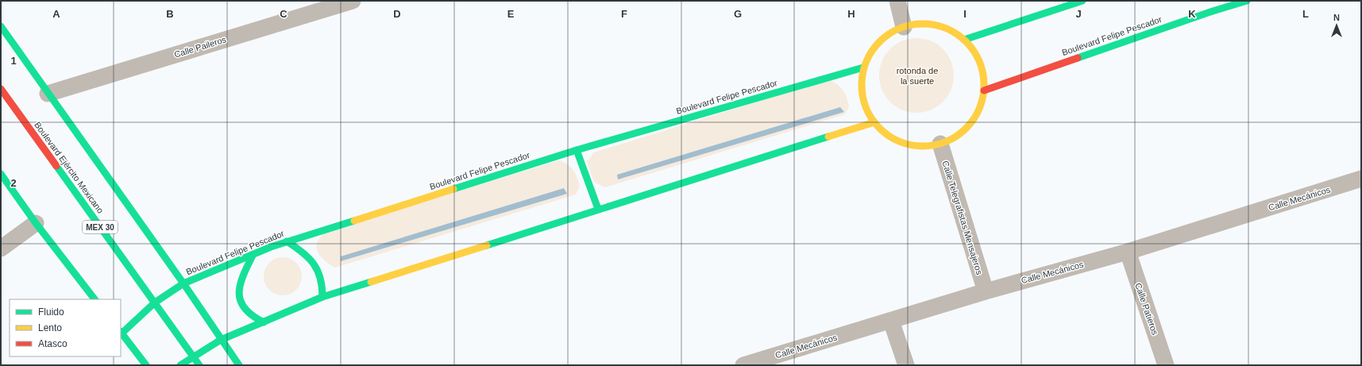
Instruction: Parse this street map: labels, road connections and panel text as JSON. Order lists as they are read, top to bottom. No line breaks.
{"streets":{"street":["Boulevard Felipe Pescador","Calle Paileros","Boulevard Ejército Mexicano","Calle Mecánicos","Calle Telegrafistas Mensajeros","MEX 30","Calle Patieros"]},"crossings":[["Boulevard Felipe Pescador","Boulevard Ejército Mexicano"],["Calle Mecánicos","Calle Telegrafistas Mensajeros"],["Calle Mecánicos","Calle Patieros"]],"parks":["rotonda de la suerte"],"legend":["Fluido","Lento","Atasco"],"north":"top","grid":{"columns":["A","B","C","D","E","F","G","H","I","J","K","L"],"rows":["1","2"]}}
